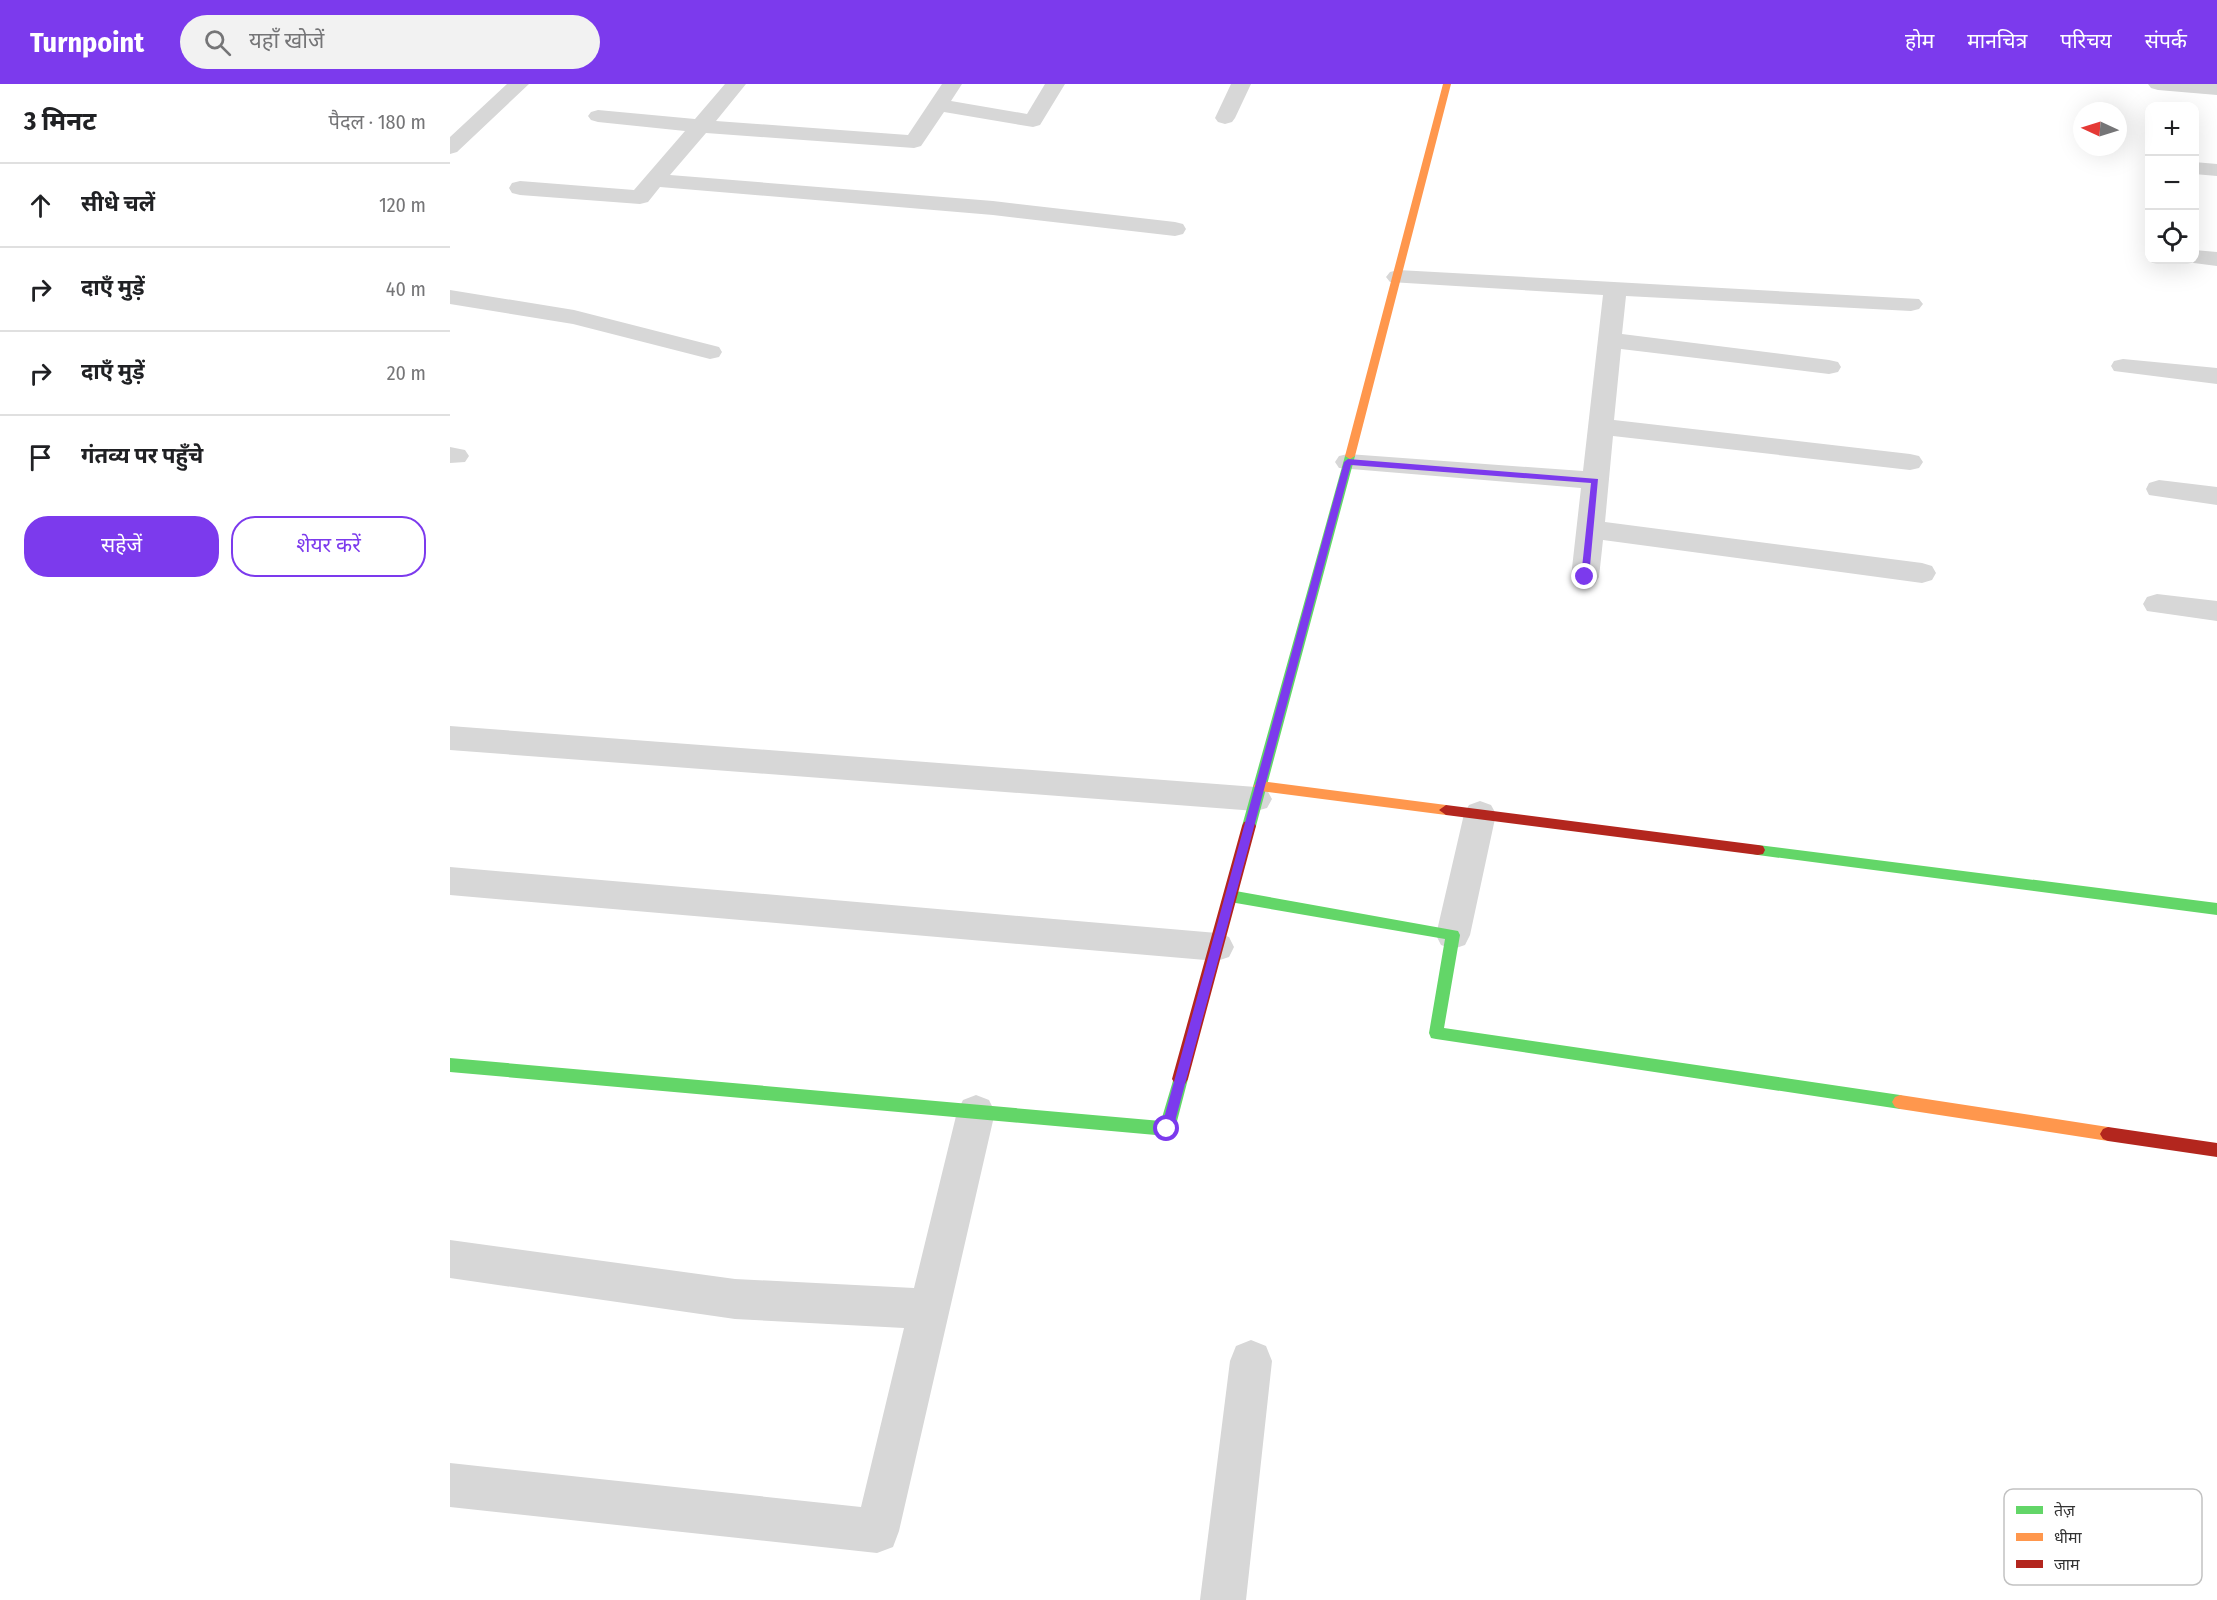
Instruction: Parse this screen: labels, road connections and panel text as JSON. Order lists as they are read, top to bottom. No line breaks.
{"legend":["तेज़","धीमा","जाम"],"north":"left","page":{"header":"Turnpoint","search":"यहाँ खोजें","nav":["होम","मानचित्र","परिचय","संपर्क"],"heading":["3 मिनट","पैदल · 180 m"],"map_buttons":["+","−"],"list":[["सीधे चलें","120 m"],["दाएँ मुड़ें","40 m"],["दाएँ मुड़ें","20 m"],"गंतव्य पर पहुँचे"],"buttons":["सहेजें","शेयर करें"]}}
